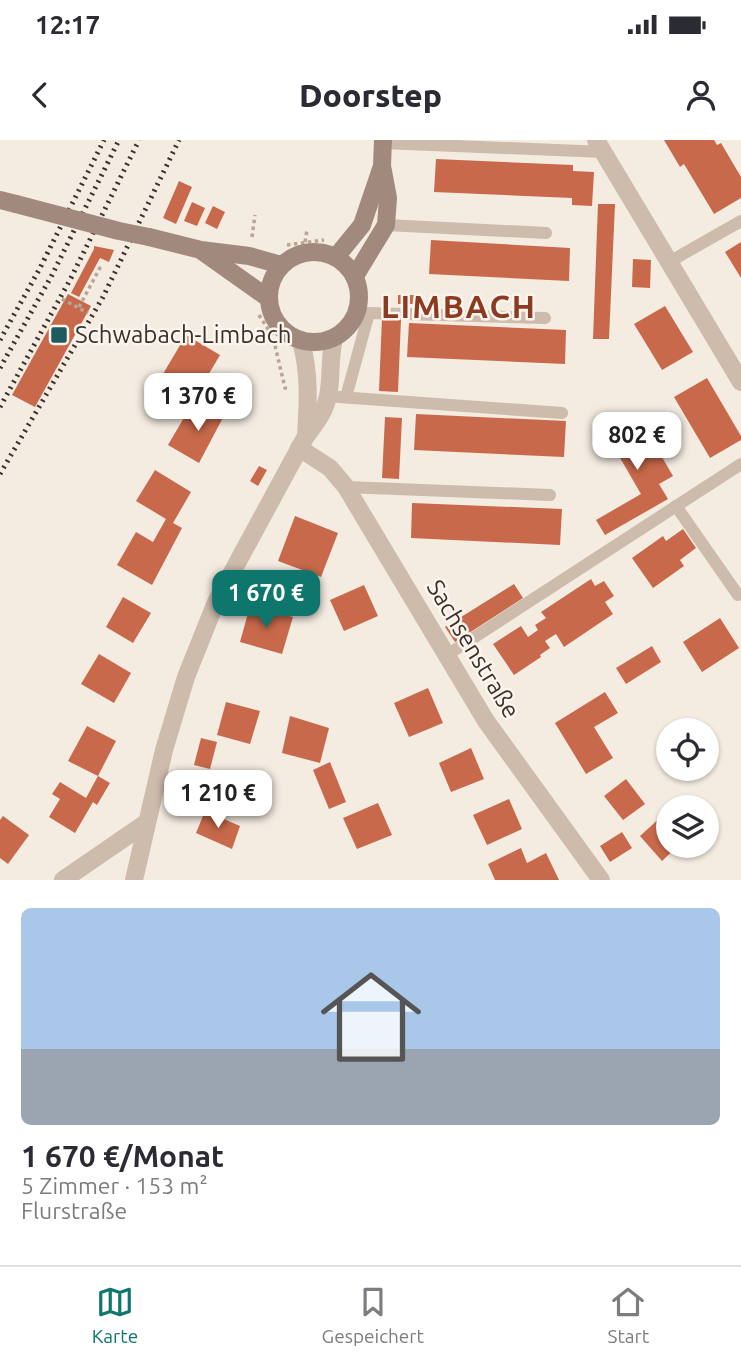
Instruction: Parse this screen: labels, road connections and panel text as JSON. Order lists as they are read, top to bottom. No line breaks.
{"streets":{"street":["Sachsenstraße"]},"districts":["LIMBACH"],"places":{"transit":["Schwabach-Limbach"]},"page":{"status":"12:17","header":"Doorstep","price":["1 370 €","802 €","1 670 €","1 210 €"],"list":[{"name":"1 670 €/Monat","note":"5 Zimmer · 153 m² · Flurstraße"}],"tabs":["Karte","Gespeichert","Start"]}}
